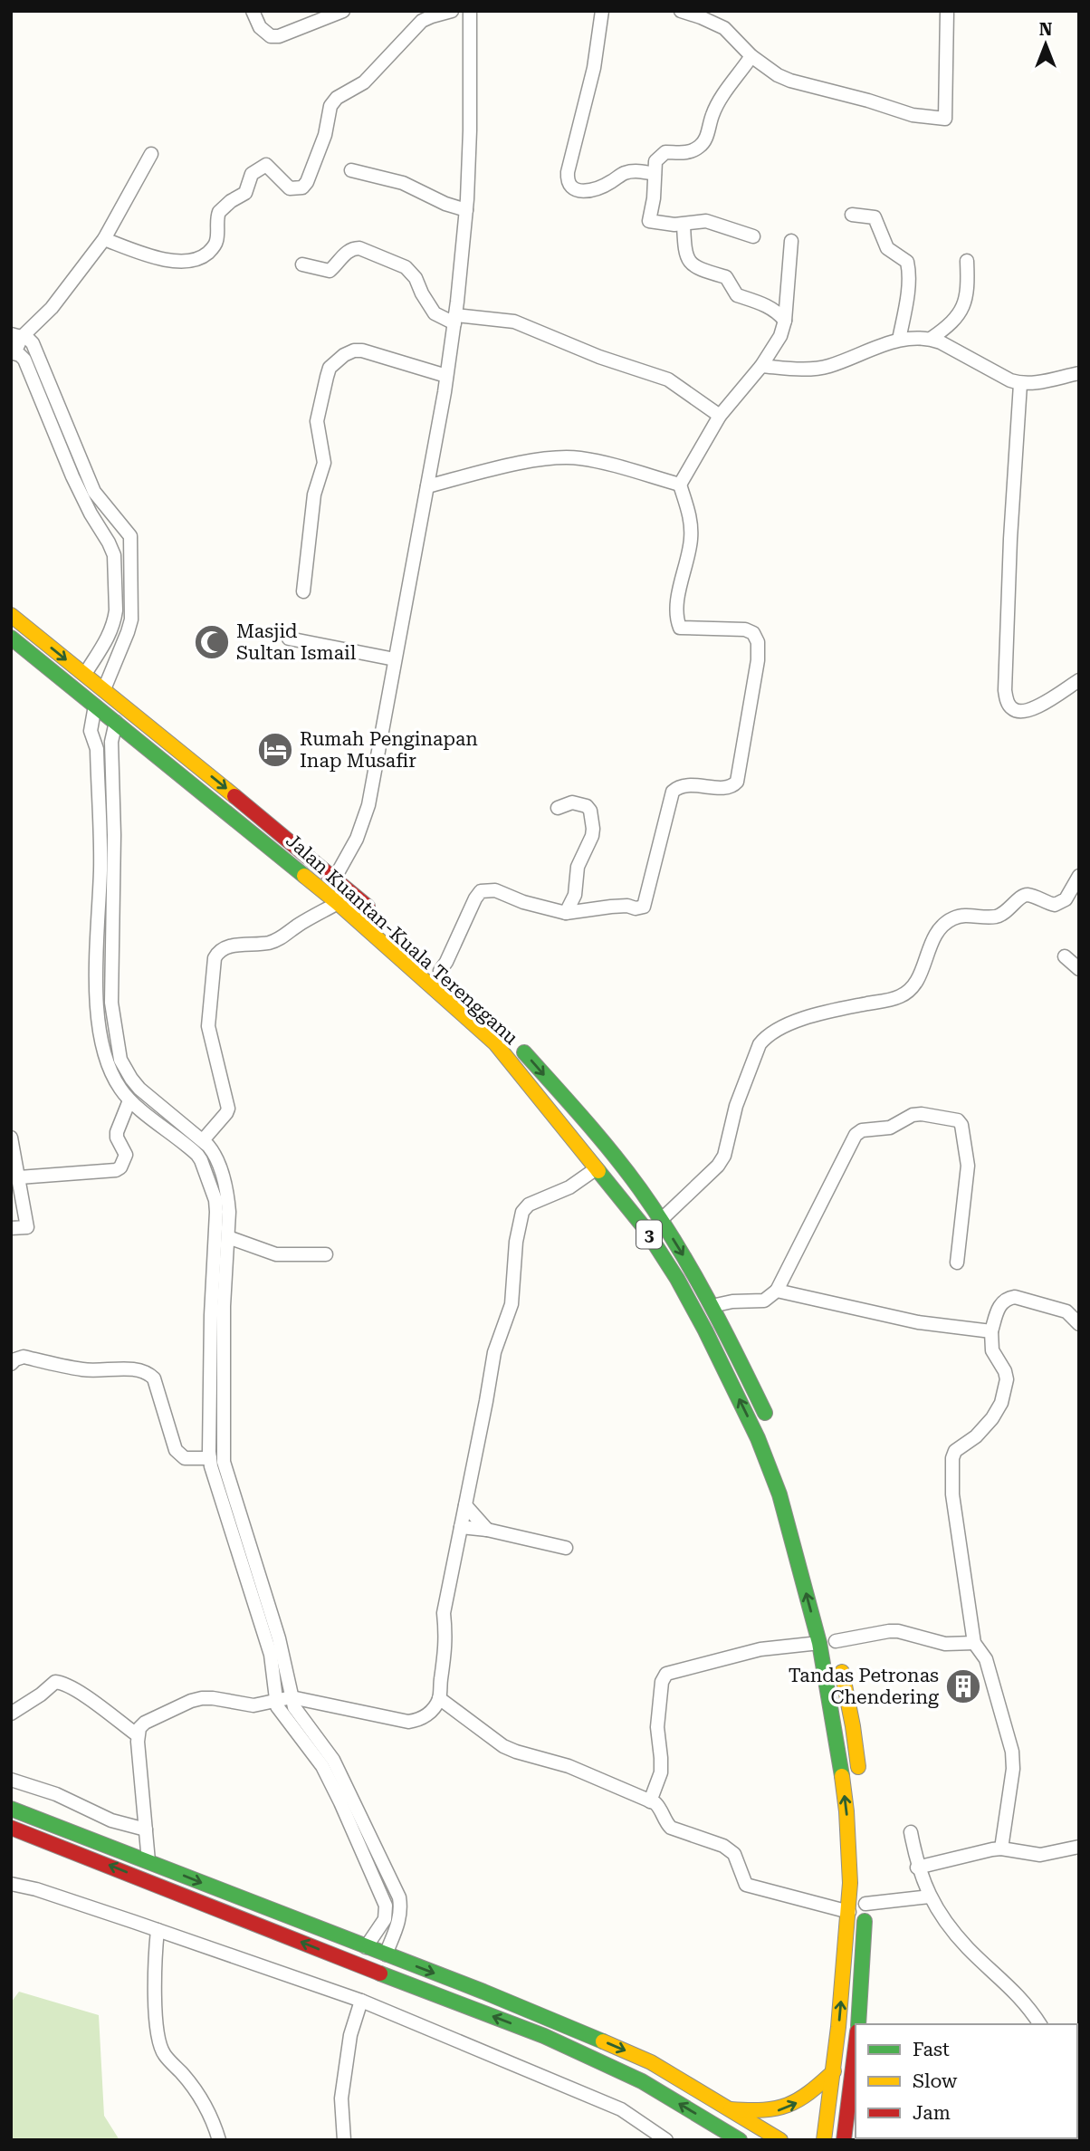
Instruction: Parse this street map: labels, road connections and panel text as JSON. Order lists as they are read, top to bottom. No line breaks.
{"streets":{"main road":["Jalan Kuantan-Kuala Terengganu","3"]},"places":{"mosque":["Masjid Sultan Ismail"],"hotel":["Rumah Penginapan Inap Musafir"],"building":["Tandas Petronas Chendering"]},"legend":["Fast","Slow","Jam"],"north":"top"}
